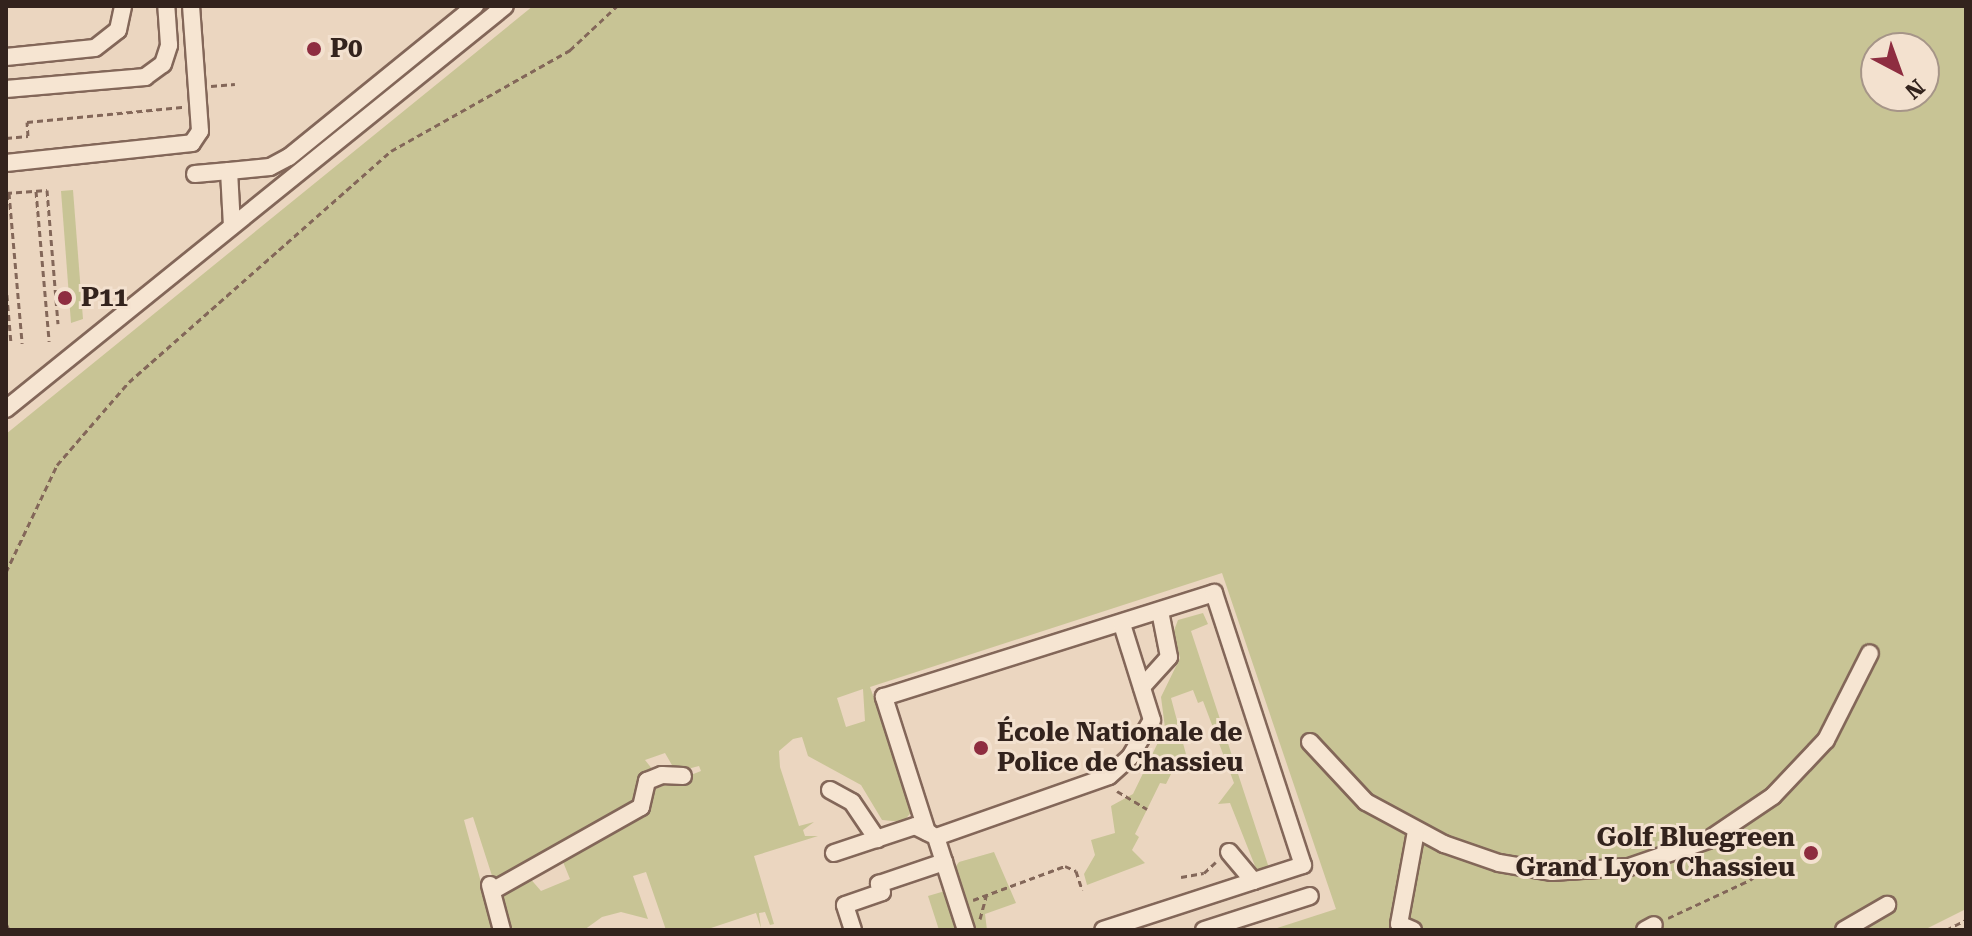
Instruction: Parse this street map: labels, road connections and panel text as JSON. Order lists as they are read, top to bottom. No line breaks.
{"places":["P0","P11","École Nationale de Police de Chassieu","Golf Bluegreen Grand Lyon Chassieu"],"north":"bottom right"}
